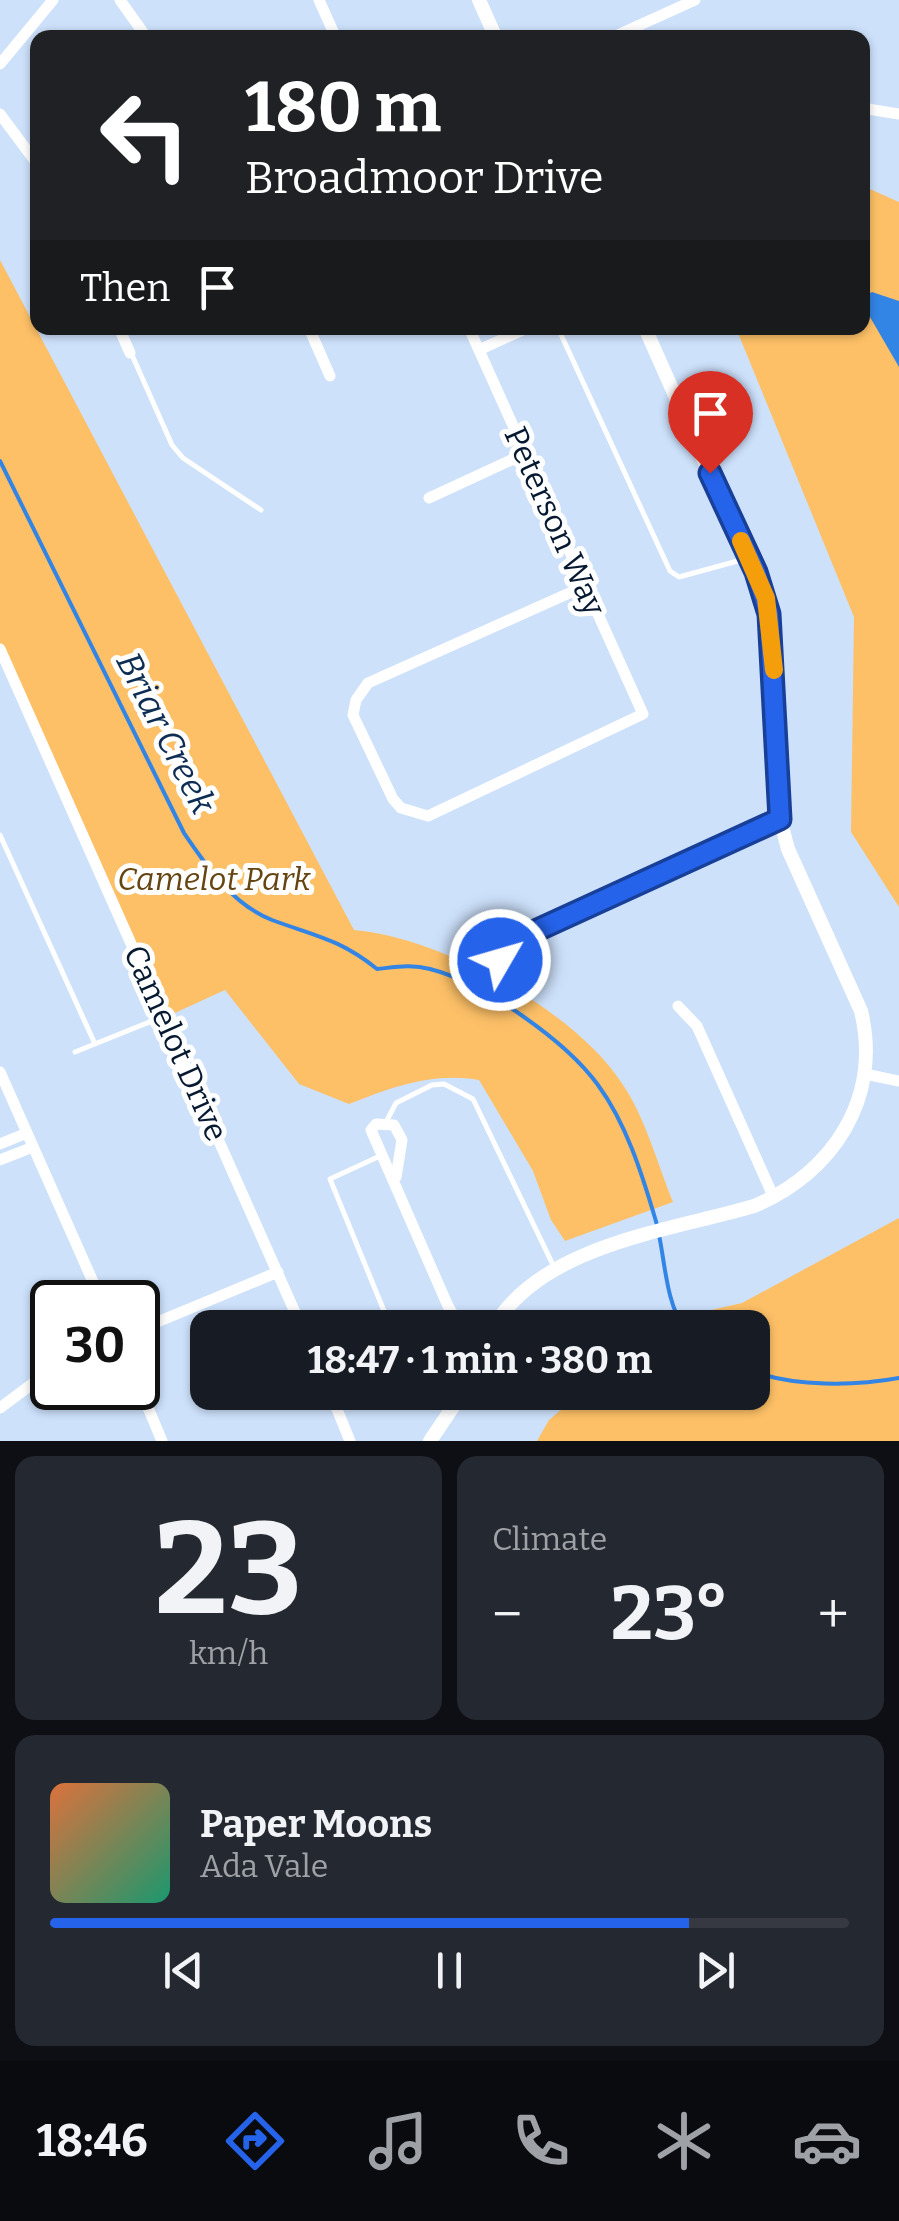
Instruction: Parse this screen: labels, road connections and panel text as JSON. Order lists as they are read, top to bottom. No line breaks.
{"streets":{"street":["Peterson Way","Camelot Drive"]},"water":["Briar Creek"],"parks":["Camelot Park"],"page":{"turn":["180 m","Broadmoor Drive"],"then":"Then","limit":"30","trip":"18:47 · 1 min · 380 m","tile":[["23","km/h"],"Climate"],"heat":["−","23°","+"],"song":["Paper Moons","Ada Vale"],"tabs":"18:46"}}
